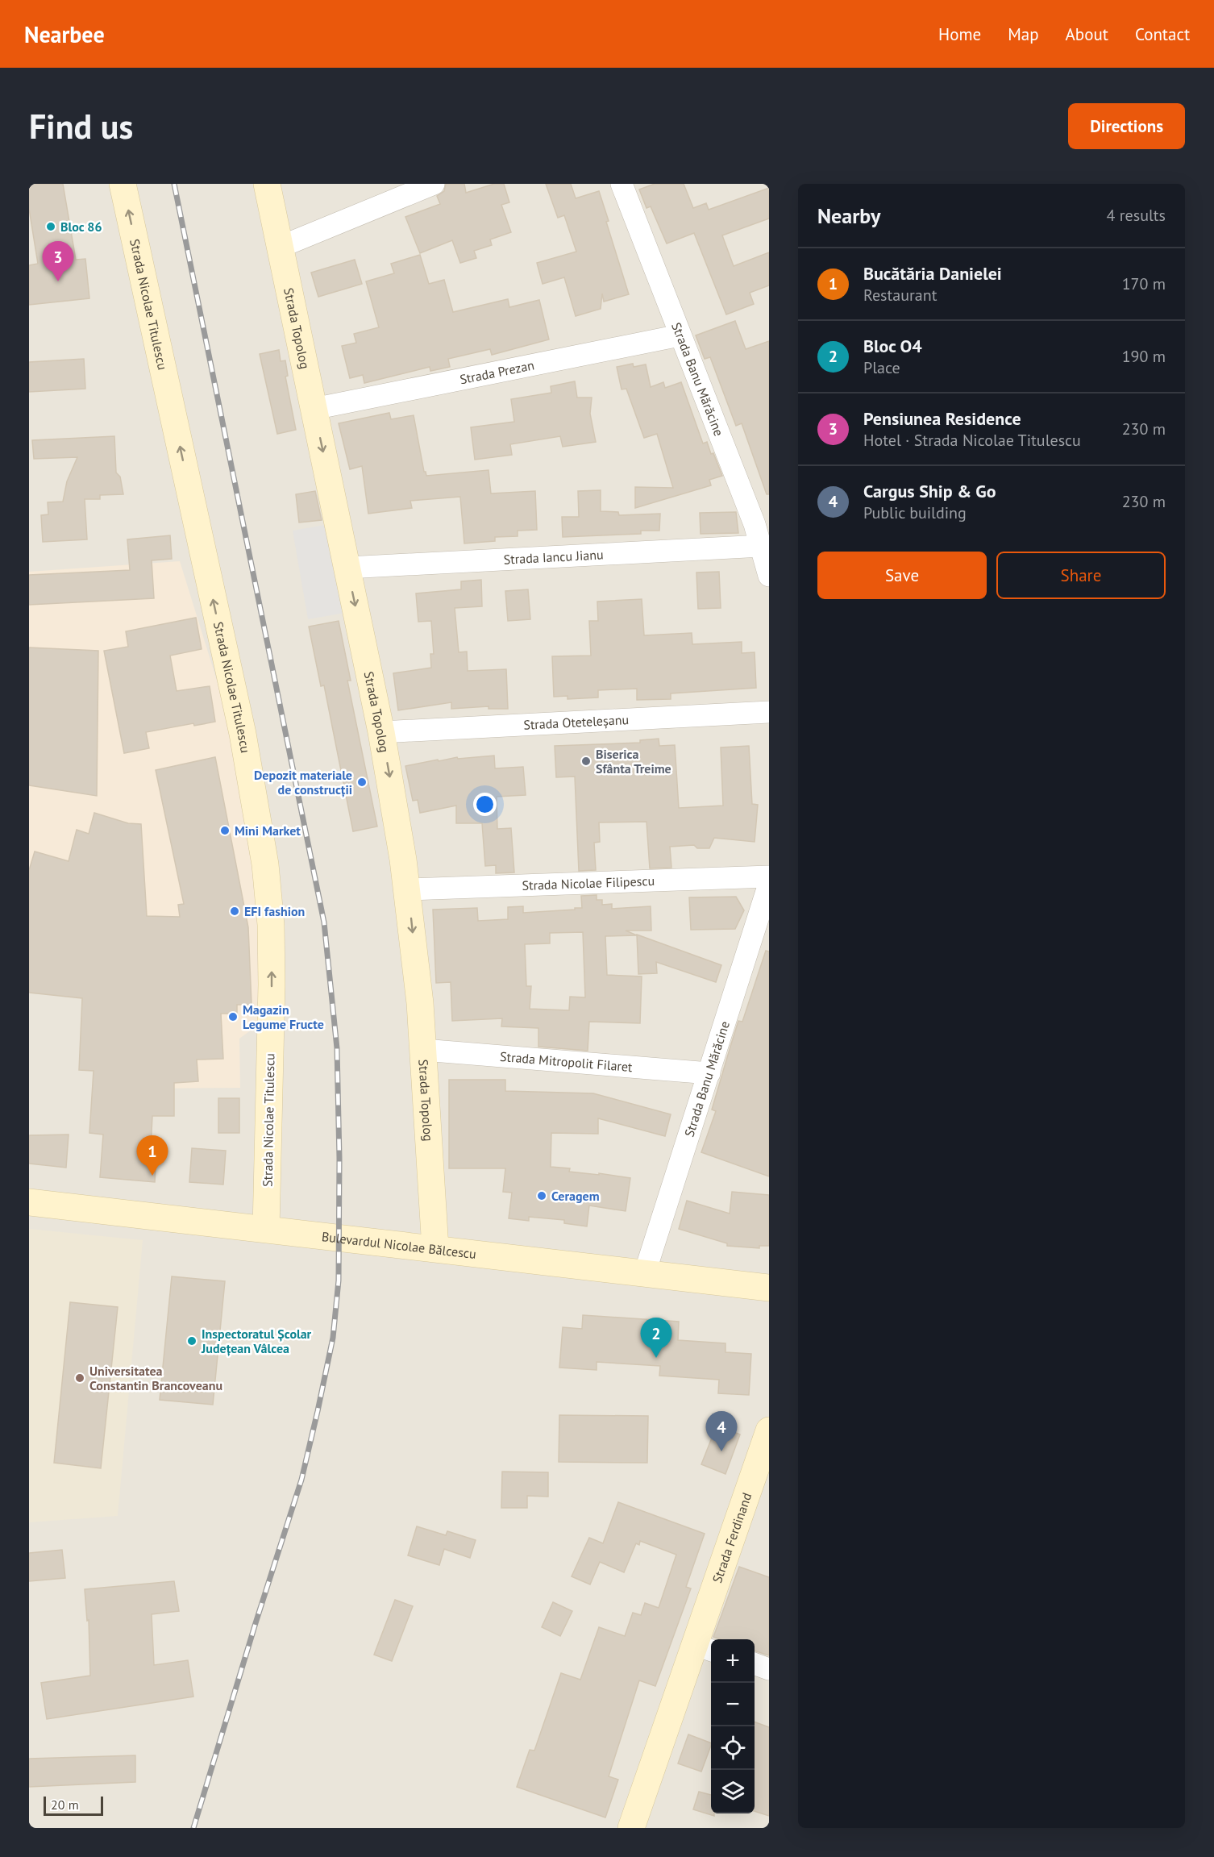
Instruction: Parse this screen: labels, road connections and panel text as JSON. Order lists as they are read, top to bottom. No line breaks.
{"streets":{"main road":["Strada Nicolae Titulescu","Strada Topolog","Bulevardul Nicolae Bălcescu","Strada Ferdinand"],"street":["Strada Prezan","Strada Banu Mărăcine","Strada Iancu Jianu","Strada Oteteleșanu","Strada Nicolae Filipescu","Strada Mitropolit Filaret"]},"crossings":[["Strada Nicolae Titulescu","Bulevardul Nicolae Bălcescu"],["Strada Topolog","Strada Prezan"],["Strada Topolog","Strada Iancu Jianu"],["Strada Topolog","Strada Oteteleșanu"],["Strada Topolog","Strada Nicolae Filipescu"],["Strada Topolog","Strada Mitropolit Filaret"],["Strada Topolog","Bulevardul Nicolae Bălcescu"],["Strada Prezan","Strada Banu Mărăcine"],["Strada Banu Mărăcine","Strada Iancu Jianu"],["Strada Banu Mărăcine","Strada Mitropolit Filaret"],["Strada Banu Mărăcine","Bulevardul Nicolae Bălcescu"]],"one_way":["Strada Nicolae Titulescu","Strada Topolog"],"places":["Bloc 86","Biserica Sfânta Treime","Depozit materiale de construcții","Mini Market","EFI fashion","Magazin Legume Fructe","Ceragem","Inspectoratul Școlar Județean Vâlcea","Universitatea Constantin Brancoveanu"],"scale_bar":"20 m","page":{"header":"Nearbee","nav":["Home","Map","About","Contact"],"buttons":["Directions",["Save","Share"]],"title":"Find us","heading":["Nearby","4 results"],"pins":["3","1","2","4"],"list":[{"mark":"1","name":"Bucătăria Danielei","note":"Restaurant","value":"170 m"},{"mark":"2","name":"Bloc O4","note":"Place","value":"190 m"},{"mark":"3","name":"Pensiunea Residence","note":"Hotel · Strada Nicolae Titulescu","value":"230 m"},{"mark":"4","name":"Cargus Ship & Go","note":"Public building","value":"230 m"}],"map_buttons":["+","−"],"scale":"20 m"}}
